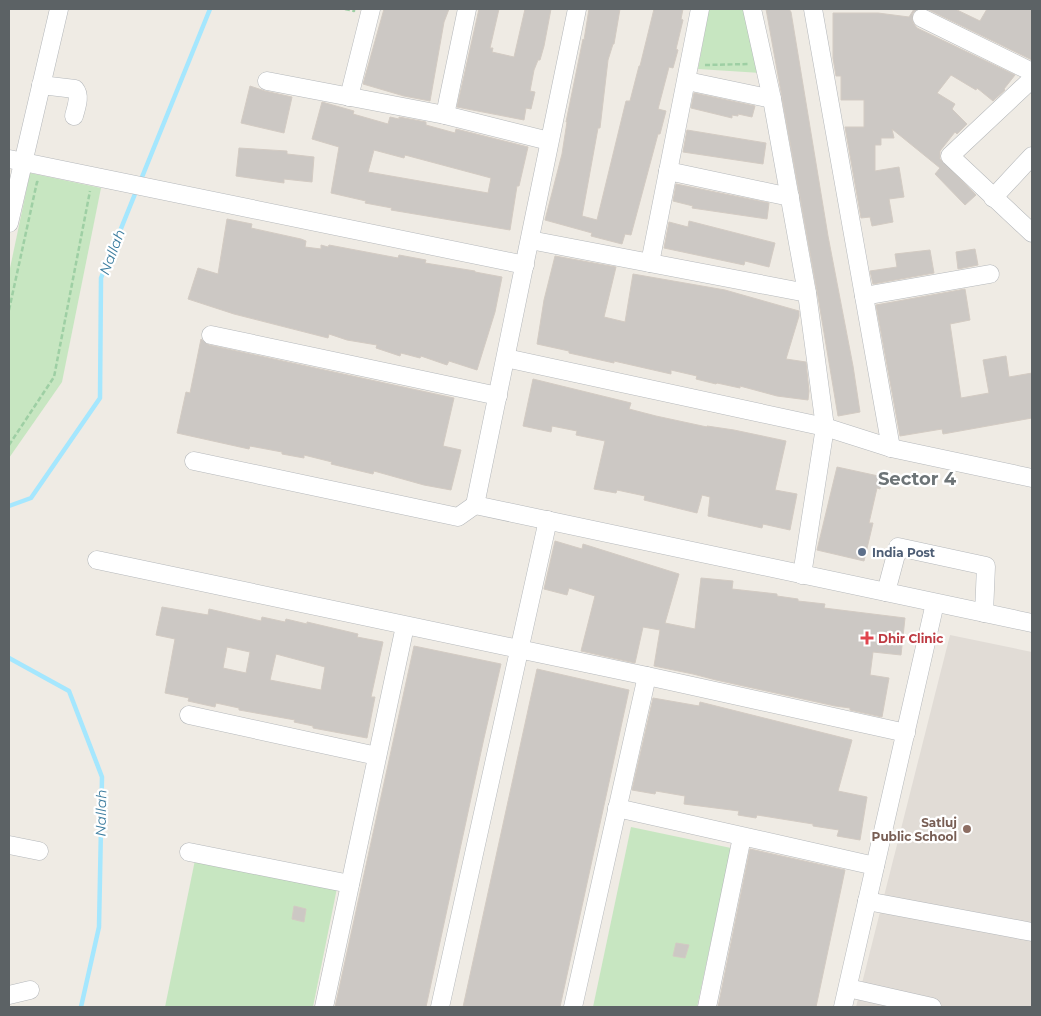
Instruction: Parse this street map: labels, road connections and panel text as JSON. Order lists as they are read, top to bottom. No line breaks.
{"districts":["Sector 4"],"water":["Nallah"],"places":{"other":["India Post","Satluj Public School"],"health":["Dhir Clinic"]}}
